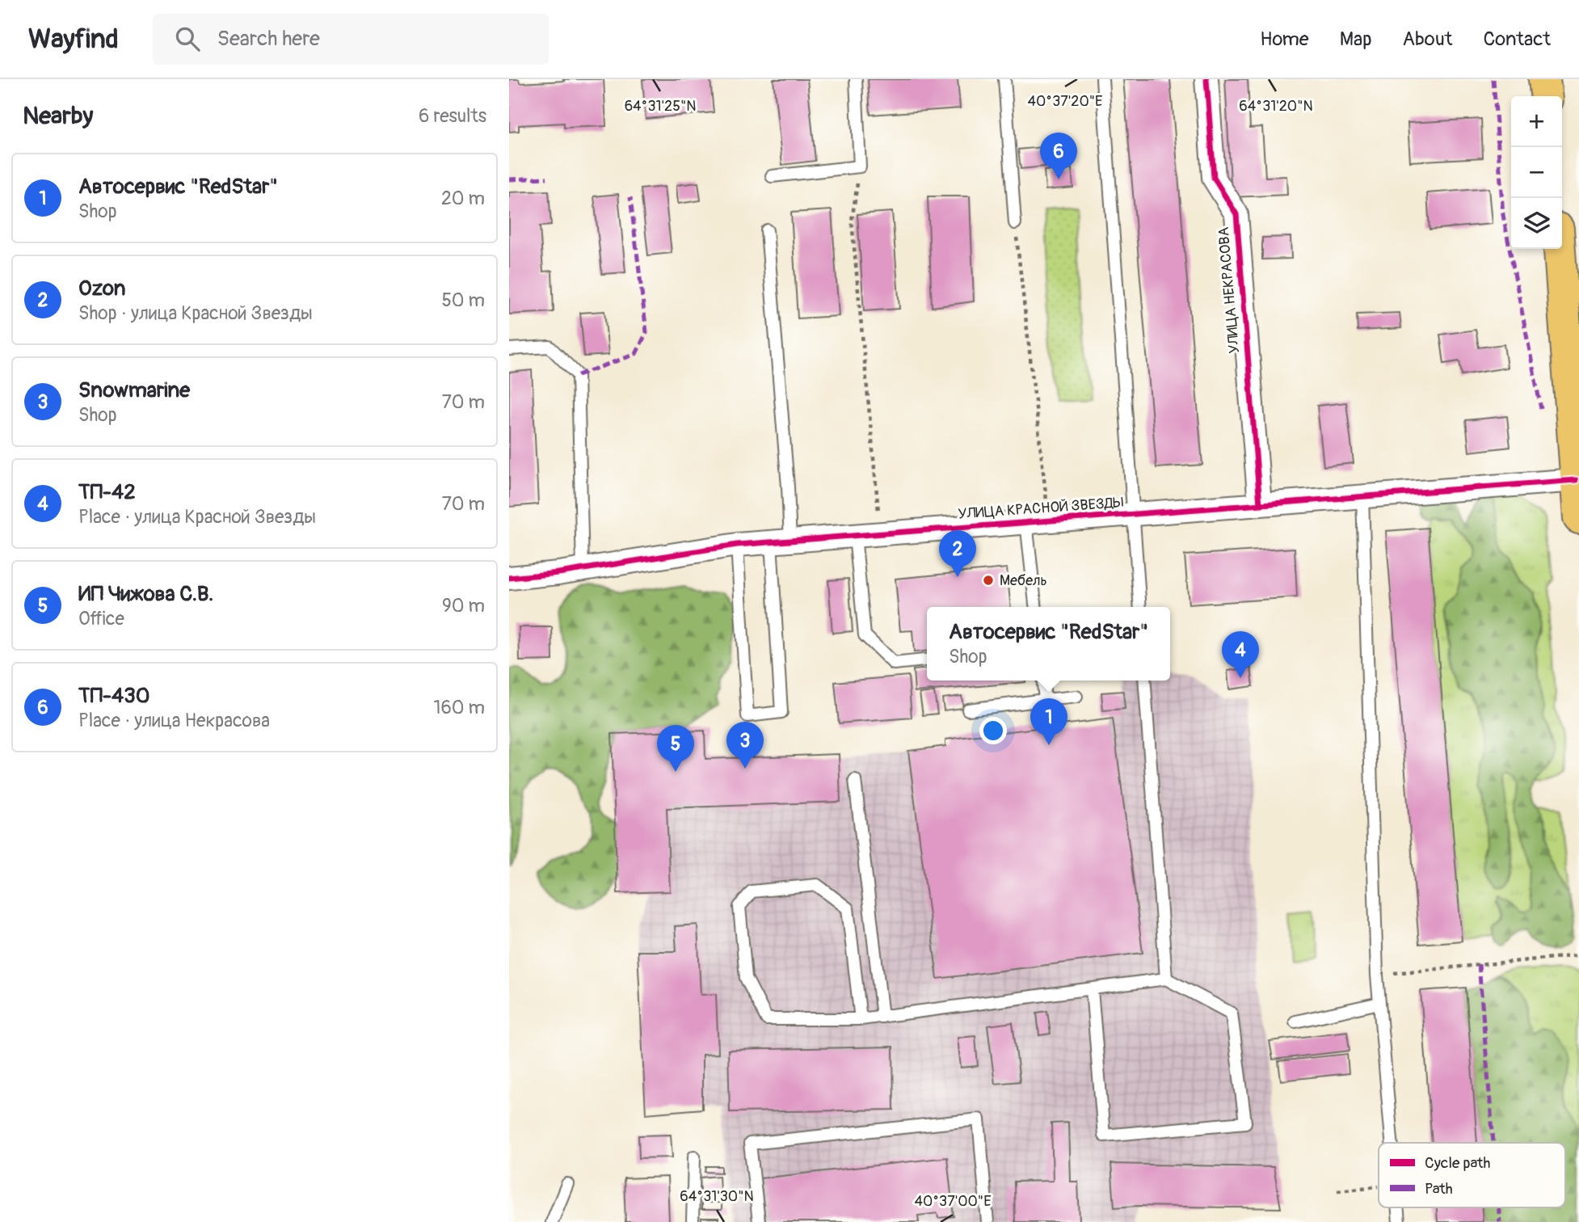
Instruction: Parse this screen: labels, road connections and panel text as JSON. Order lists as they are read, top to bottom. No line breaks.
{"streets":{"street":["УЛИЦА НЕКРАСОВА","УЛИЦА КРАСНОЙ ЗВЕЗДЫ"]},"crossings":[["УЛИЦА НЕКРАСОВА","УЛИЦА КРАСНОЙ ЗВЕЗДЫ"]],"places":["Мебель"],"legend":["Cycle path","Path"],"page":{"header":"Wayfind","search":"Search here","nav":["Home","Map","About","Contact"],"heading":["Nearby","6 results"],"map_buttons":["+","−"],"pins":["6","2","4","1","3","5"],"list":[{"mark":"1","name":"Автосервис \"RedStar\"","note":"Shop","value":"20 m"},{"mark":"2","name":"Ozon","note":"Shop · улица Красной Звезды","value":"50 m"},{"mark":"3","name":"Snowmarine","note":"Shop","value":"70 m"},{"mark":"4","name":"ТП-42","note":"Place · улица Красной Звезды","value":"70 m"},{"mark":"5","name":"ИП Чижова С.В.","note":"Office","value":"90 m"},{"mark":"6","name":"ТП-430","note":"Place · улица Некрасова","value":"160 m"}],"popup":["Автосервис \"RedStar\"","Shop"]},"coordinates":["40°37'20\"E","64°31'25\"N","64°31'20\"N","64°31'30\"N","40°37'00\"E"]}
